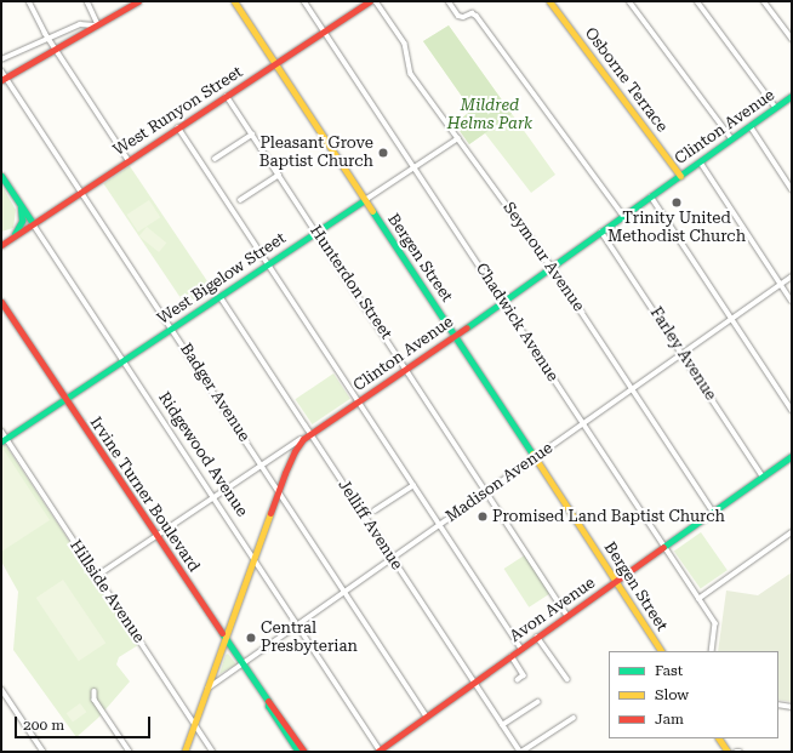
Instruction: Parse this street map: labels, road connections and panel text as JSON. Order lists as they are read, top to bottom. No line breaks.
{"streets":{"main road":["Osborne Terrace","West Runyon Street","Clinton Avenue","Bergen Street","West Bigelow Street","Ridgewood Avenue","Irvine Turner Boulevard","Avon Avenue"],"street":["Seymour Avenue","Hunterdon Street","Chadwick Avenue","Farley Avenue","Badger Avenue","Madison Avenue","Jelliff Avenue","Hillside Avenue"]},"crossings":[["Osborne Terrace","Clinton Avenue"],["West Runyon Street","Bergen Street"],["West Runyon Street","Hunterdon Street"],["West Runyon Street","Chadwick Avenue"],["West Runyon Street","Badger Avenue"],["West Runyon Street","Ridgewood Avenue"],["Clinton Avenue","Seymour Avenue"],["Clinton Avenue","Bergen Street"],["Clinton Avenue","Hunterdon Street"],["Clinton Avenue","Chadwick Avenue"],["Clinton Avenue","Farley Avenue"],["Clinton Avenue","Badger Avenue"],["Clinton Avenue","Ridgewood Avenue"],["Clinton Avenue","Madison Avenue"],["Clinton Avenue","Irvine Turner Boulevard"],["Clinton Avenue","Jelliff Avenue"],["Clinton Avenue","Hillside Avenue"],["Seymour Avenue","West Bigelow Street"],["Seymour Avenue","Madison Avenue"],["Seymour Avenue","Avon Avenue"],["Bergen Street","West Bigelow Street"],["Bergen Street","Madison Avenue"],["Bergen Street","Avon Avenue"],["West Bigelow Street","Hunterdon Street"],["West Bigelow Street","Chadwick Avenue"],["West Bigelow Street","Badger Avenue"],["West Bigelow Street","Ridgewood Avenue"],["West Bigelow Street","Irvine Turner Boulevard"],["West Bigelow Street","Jelliff Avenue"],["West Bigelow Street","Hillside Avenue"],["Hunterdon Street","Madison Avenue"],["Hunterdon Street","Avon Avenue"],["Chadwick Avenue","Madison Avenue"],["Chadwick Avenue","Avon Avenue"],["Farley Avenue","Madison Avenue"],["Farley Avenue","Avon Avenue"],["Badger Avenue","Madison Avenue"],["Badger Avenue","Avon Avenue"],["Ridgewood Avenue","Madison Avenue"],["Ridgewood Avenue","Avon Avenue"],["Madison Avenue","Irvine Turner Boulevard"],["Madison Avenue","Jelliff Avenue"],["Jelliff Avenue","Avon Avenue"]],"parks":["Mildred Helms Park"],"places":["Pleasant Grove Baptist Church","Trinity United Methodist Church","Promised Land Baptist Church","Central Presbyterian"],"legend":["Fast","Slow","Jam"],"scale_bar":"200 m"}
